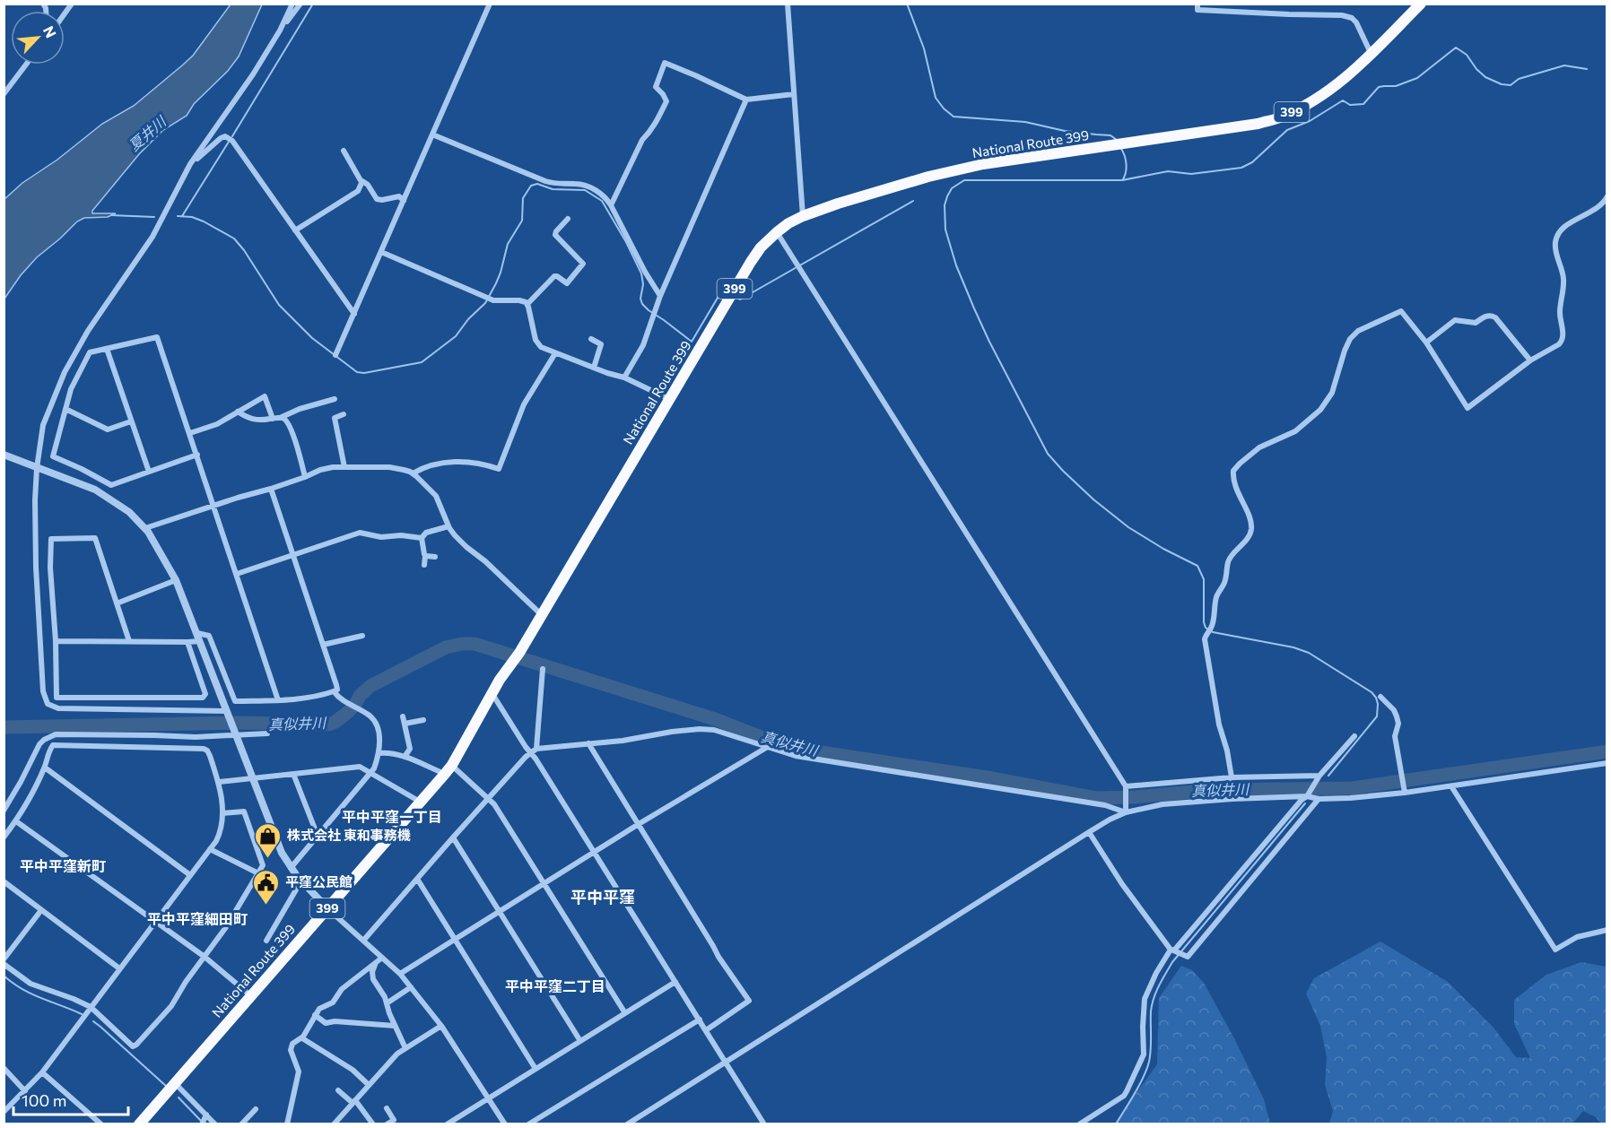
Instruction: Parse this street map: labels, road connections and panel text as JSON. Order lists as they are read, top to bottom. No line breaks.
{"streets":{"highway":["399","National Route 399"]},"districts":["平中平窪一丁目","平中平窪新町","平中平窪","平中平窪細田町","平中平窪二丁目"],"water":["夏井川","真似井川"],"places":{"shop":["株式会社 東和事務機"],"public building":["平窪公民館"]},"scale_bar":"100 m","north":"top right"}
